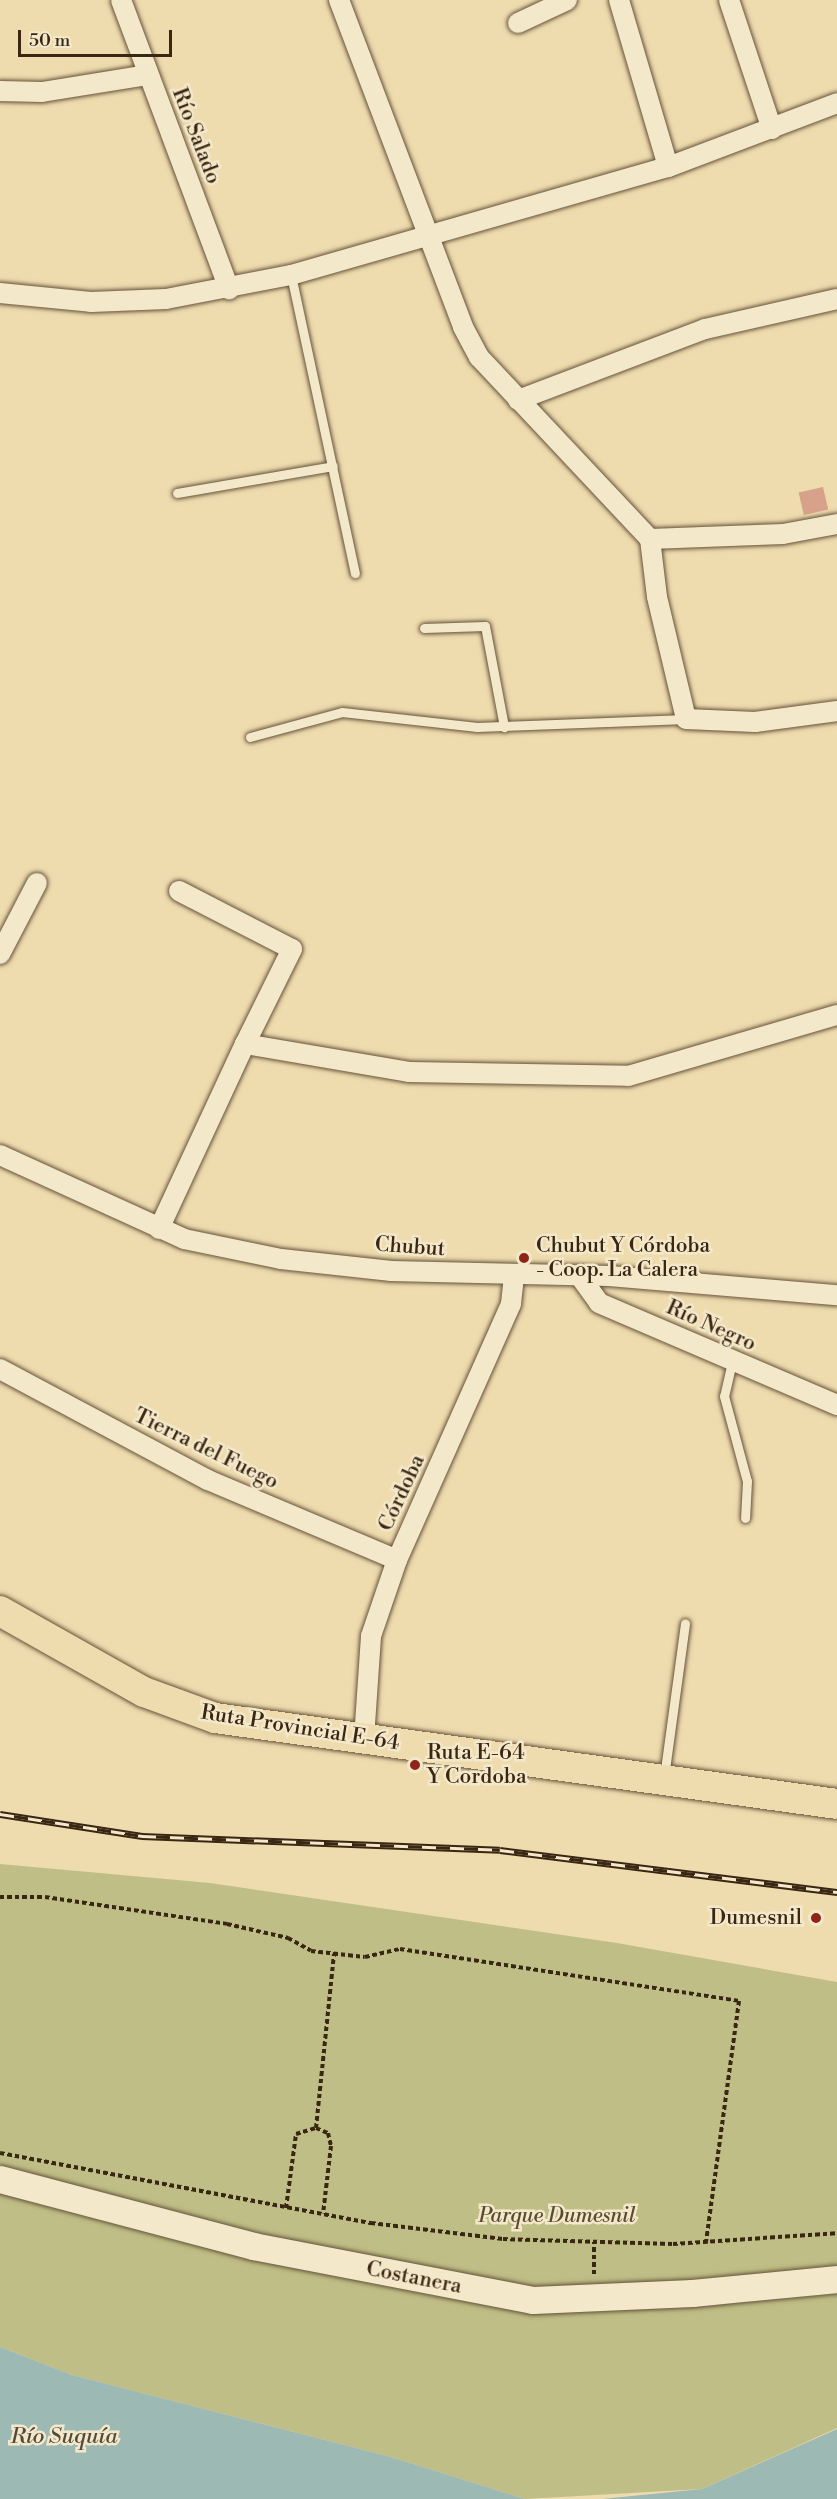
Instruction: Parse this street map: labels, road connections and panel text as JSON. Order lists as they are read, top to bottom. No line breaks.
{"streets":{"main road":["Ruta Provincial E-64"],"street":["Río Salado","Chubut","Río Negro","Tierra del Fuego","Córdoba","Costanera"]},"crossings":[["Chubut","Río Negro"],["Chubut","Córdoba"],["Tierra del Fuego","Córdoba"],["Córdoba","Ruta Provincial E-64"]],"water":["Río Suquía"],"parks":["Parque Dumesnil"],"places":["Chubut Y Córdoba - Coop. La Calera","Ruta E-64 Y Cordoba","Dumesnil"],"scale_bar":"50 m"}
